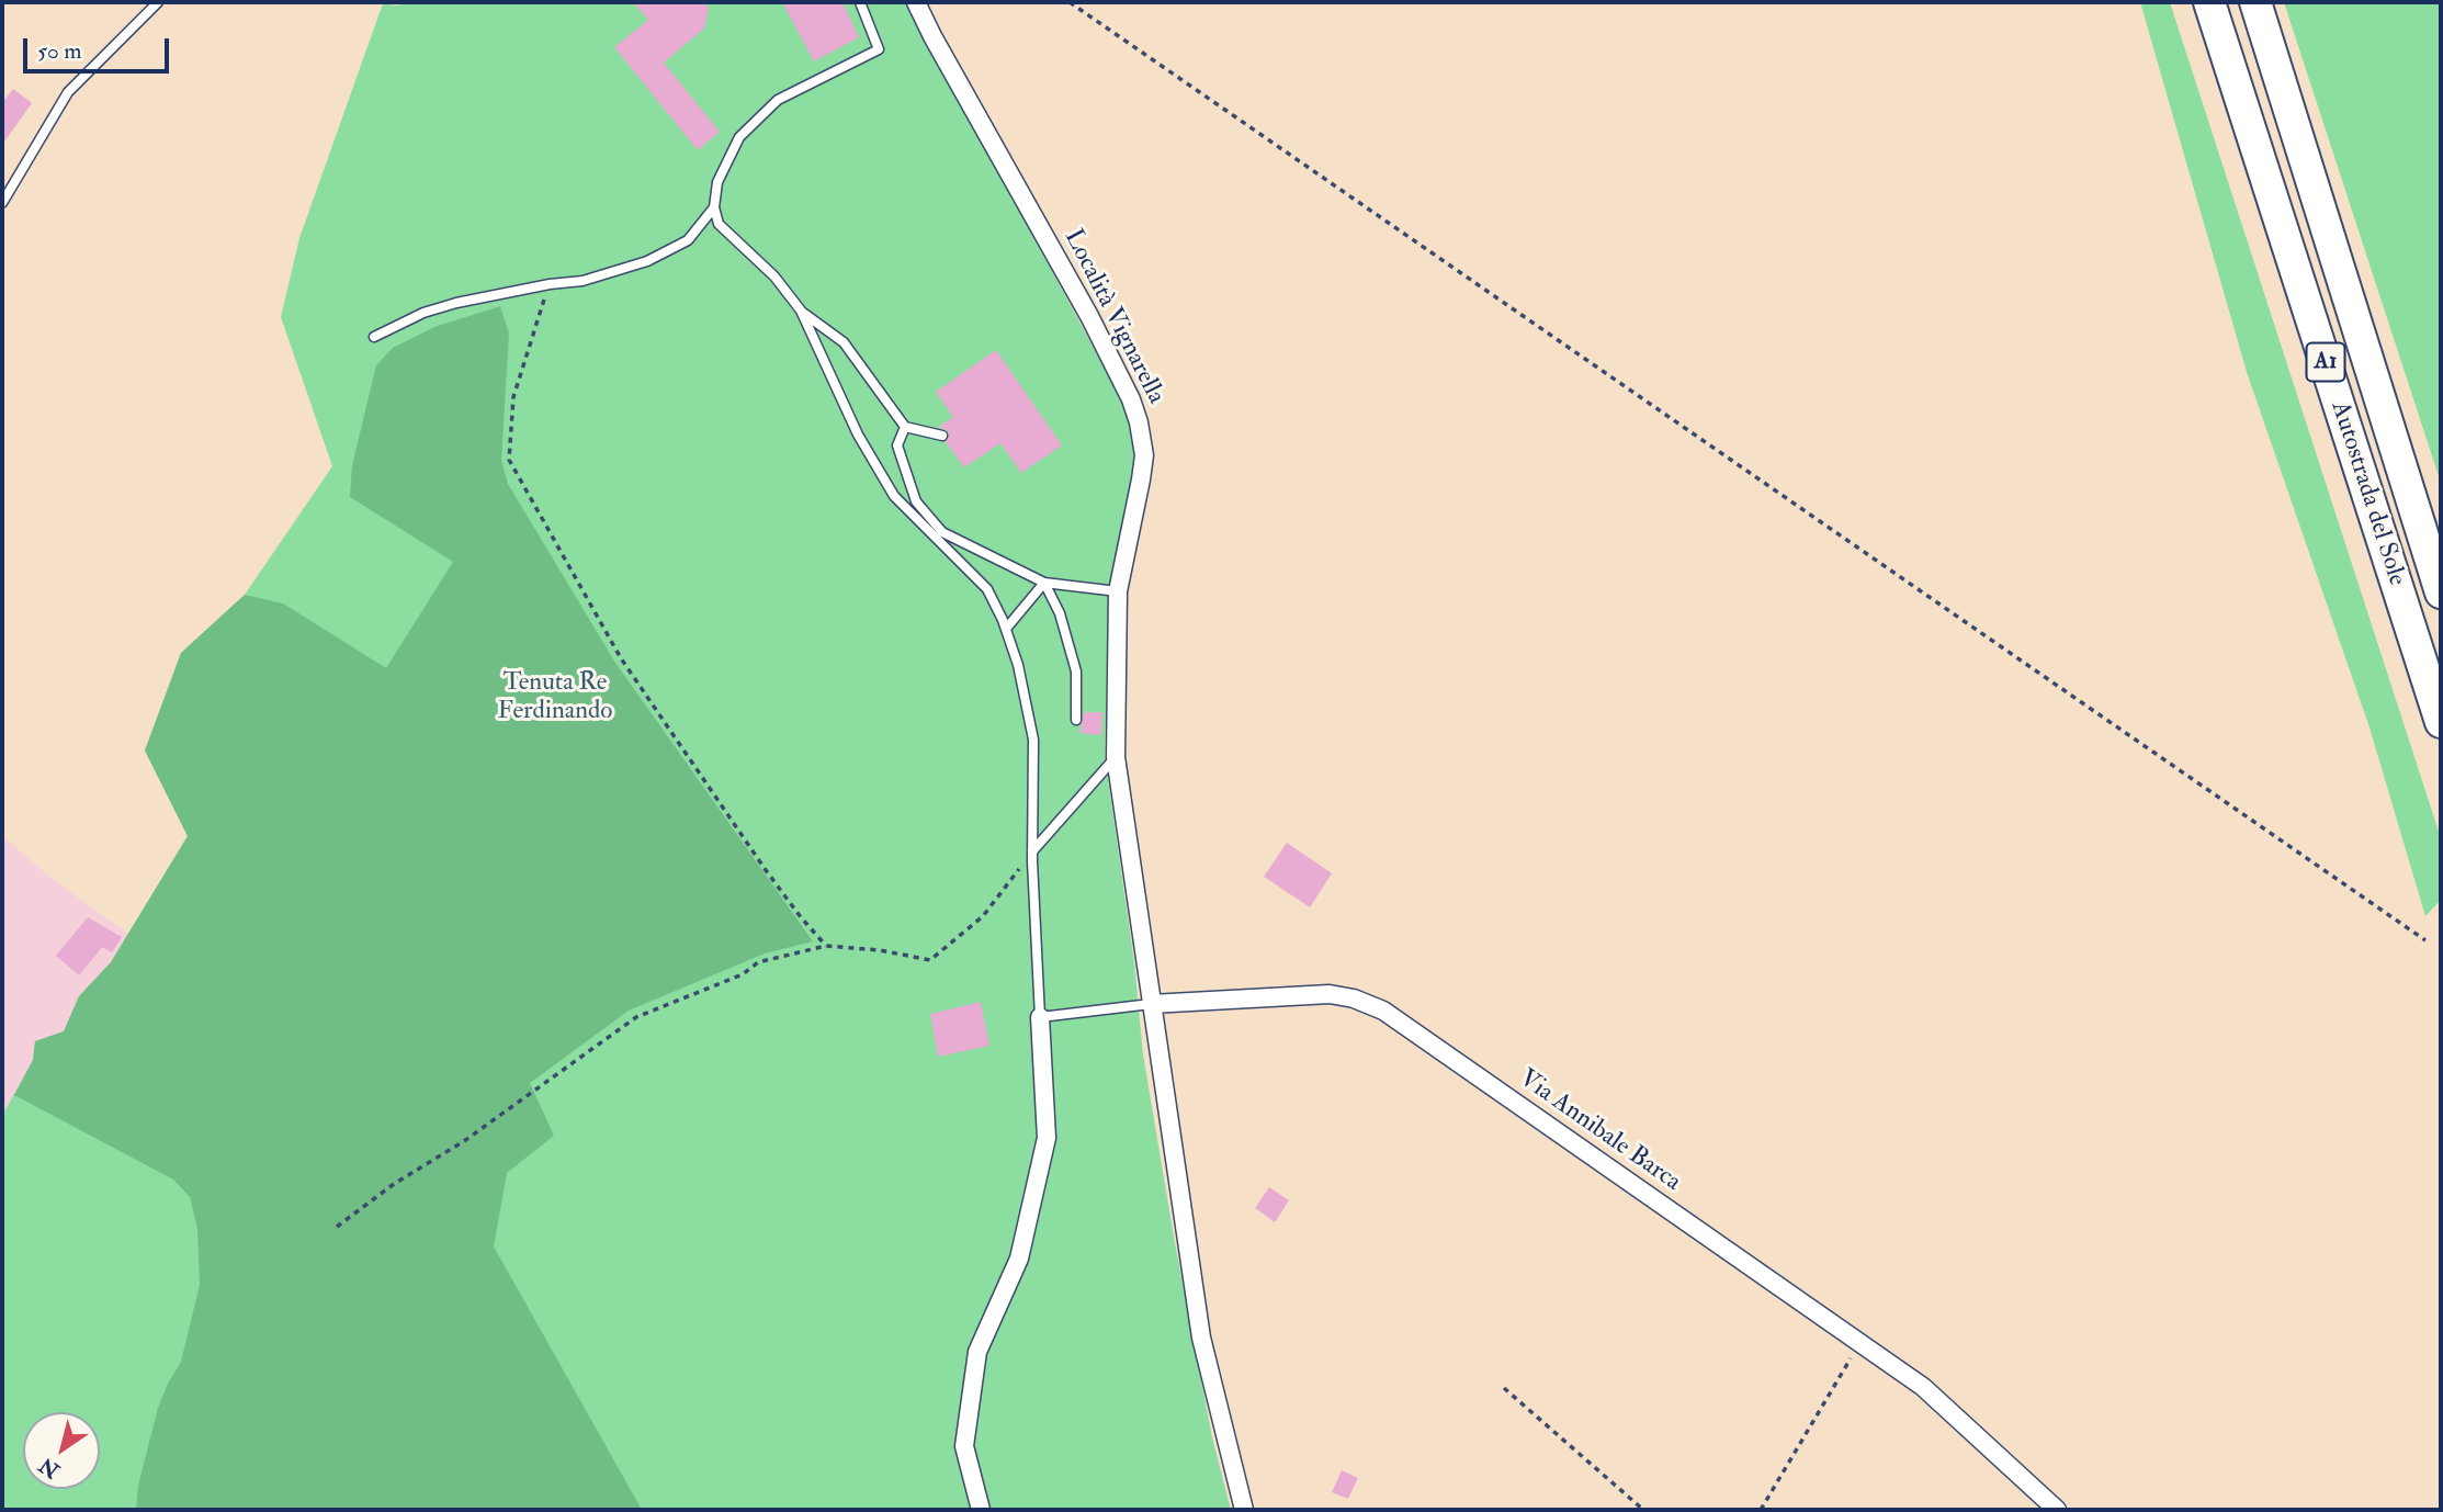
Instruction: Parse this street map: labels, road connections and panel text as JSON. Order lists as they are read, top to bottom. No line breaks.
{"streets":{"highway":["A1","Autostrada del Sole"],"street":["Località Vignarella","Via Annibale Barca"]},"crossings":[["Località Vignarella","Via Annibale Barca"]],"parks":["Tenuta Re Ferdinando"],"scale_bar":"50 m","north":"bottom left"}
